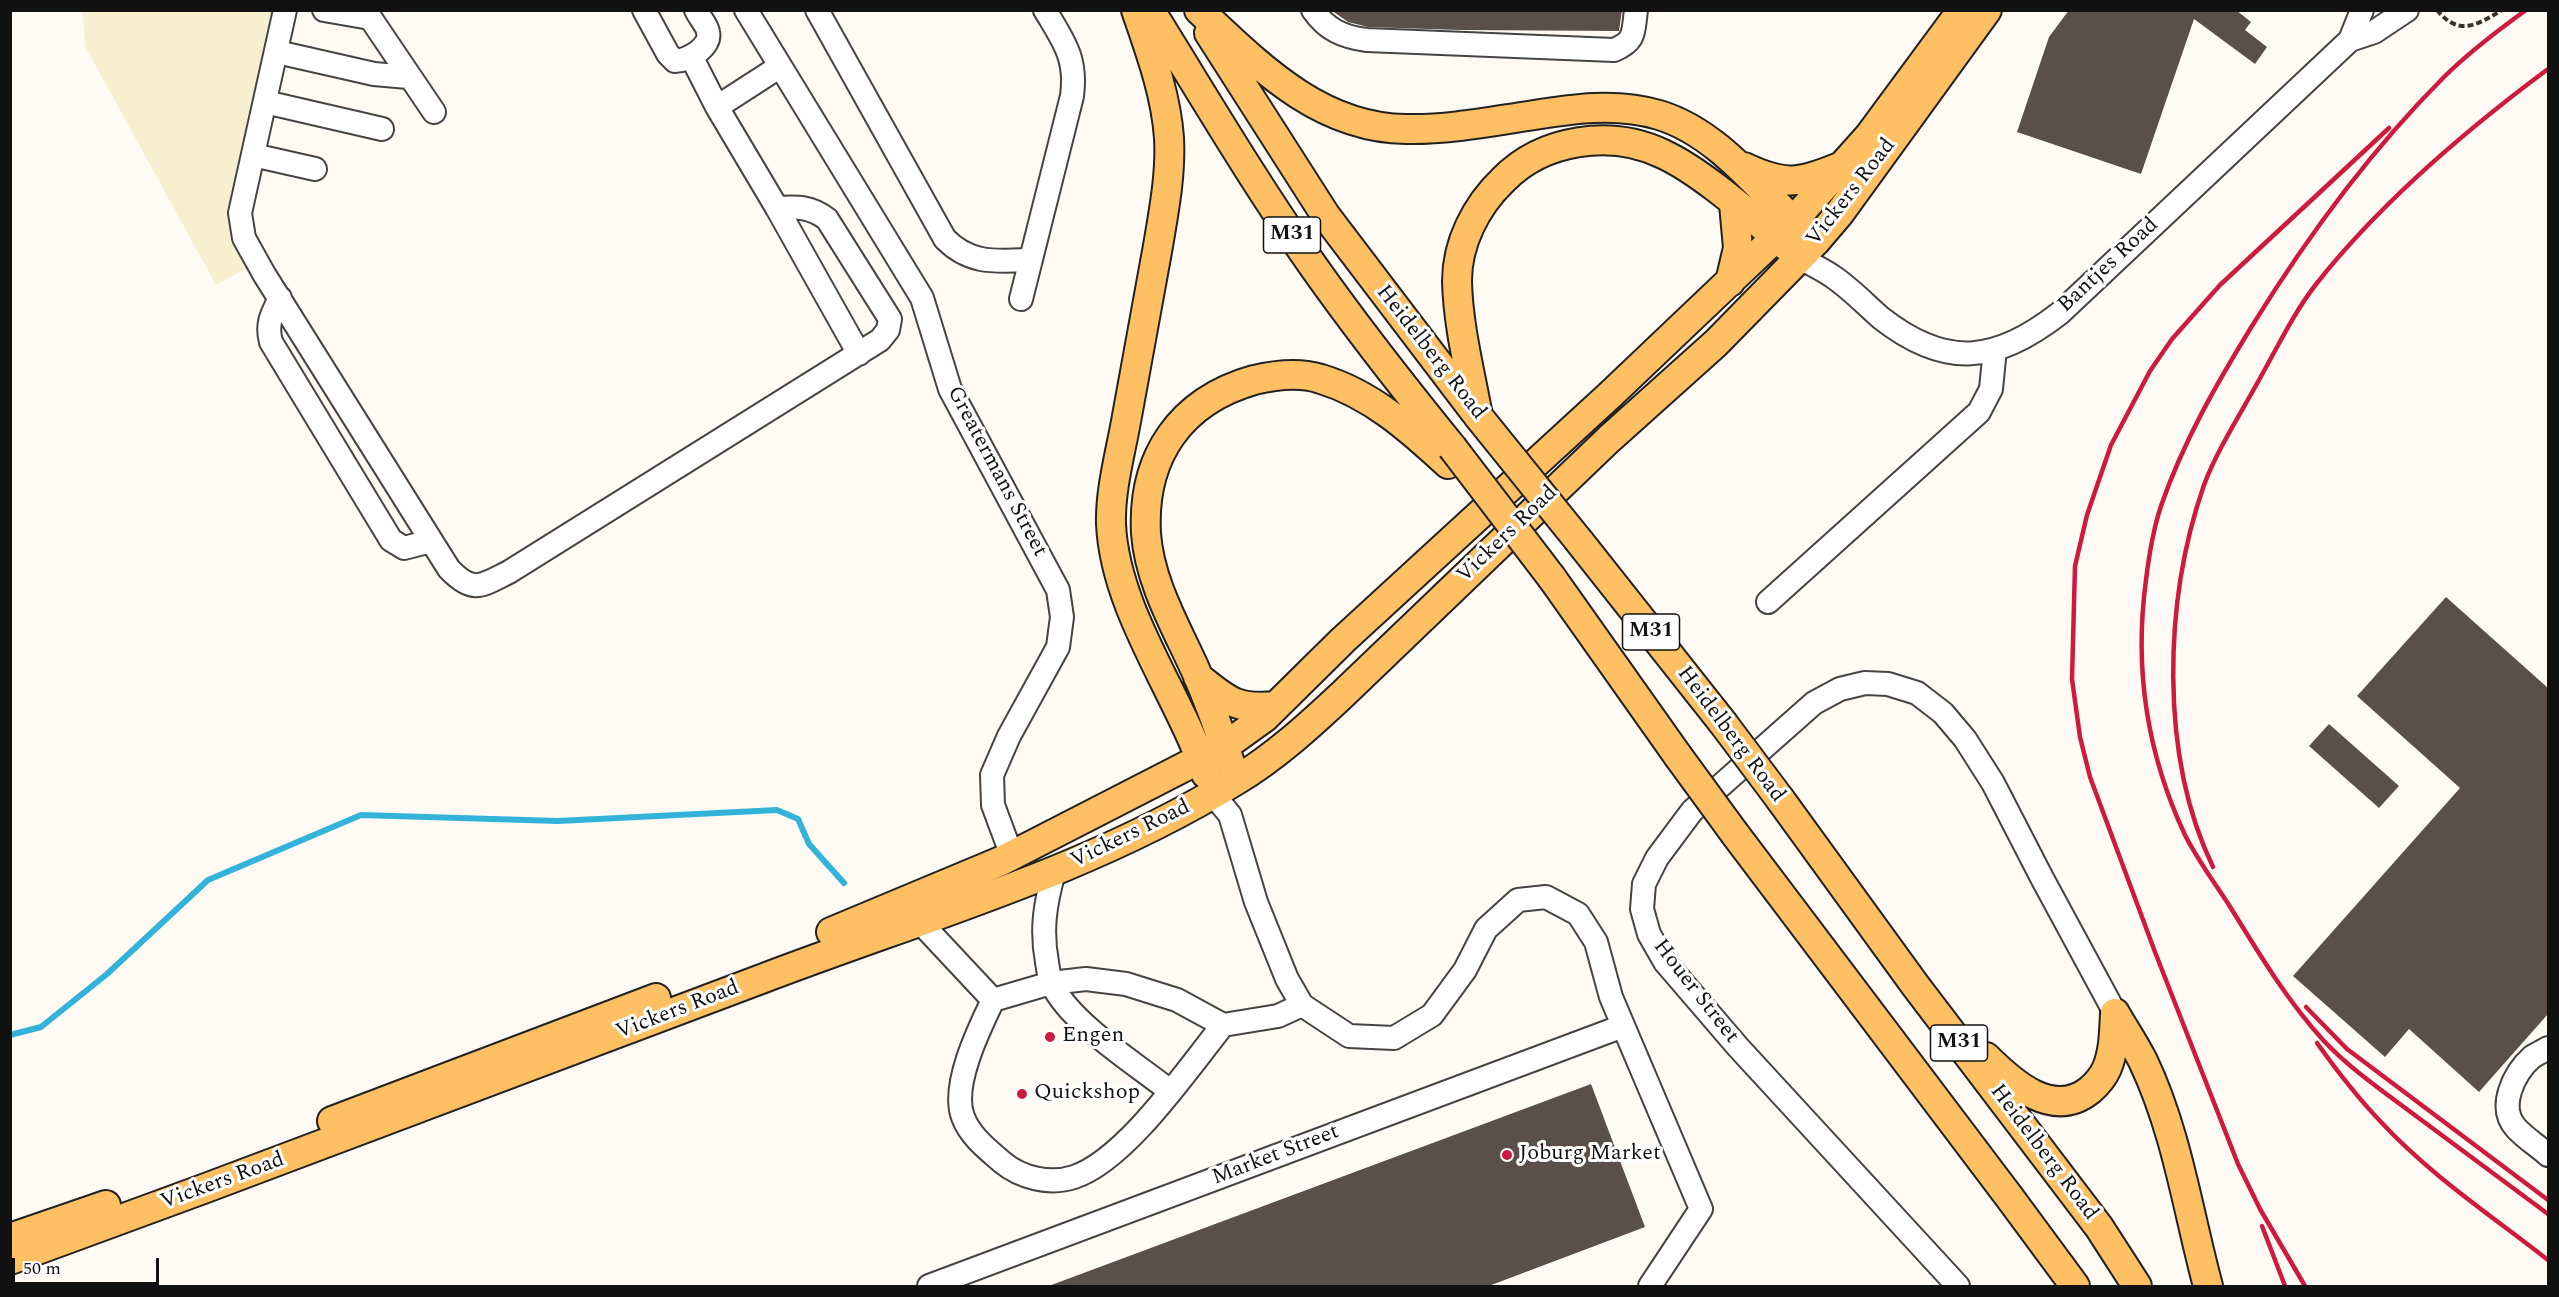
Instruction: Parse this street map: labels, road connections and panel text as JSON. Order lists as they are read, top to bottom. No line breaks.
{"streets":{"main road":["Vickers Road","M31","Heidelberg Road"],"street":["Bantjes Road","Greatermans Street","Houer Street","Market Street"]},"crossings":[["Vickers Road","Bantjes Road"],["Vickers Road","Greatermans Street"]],"places":["Engen","Quickshop","Joburg Market"],"scale_bar":"50 m"}
